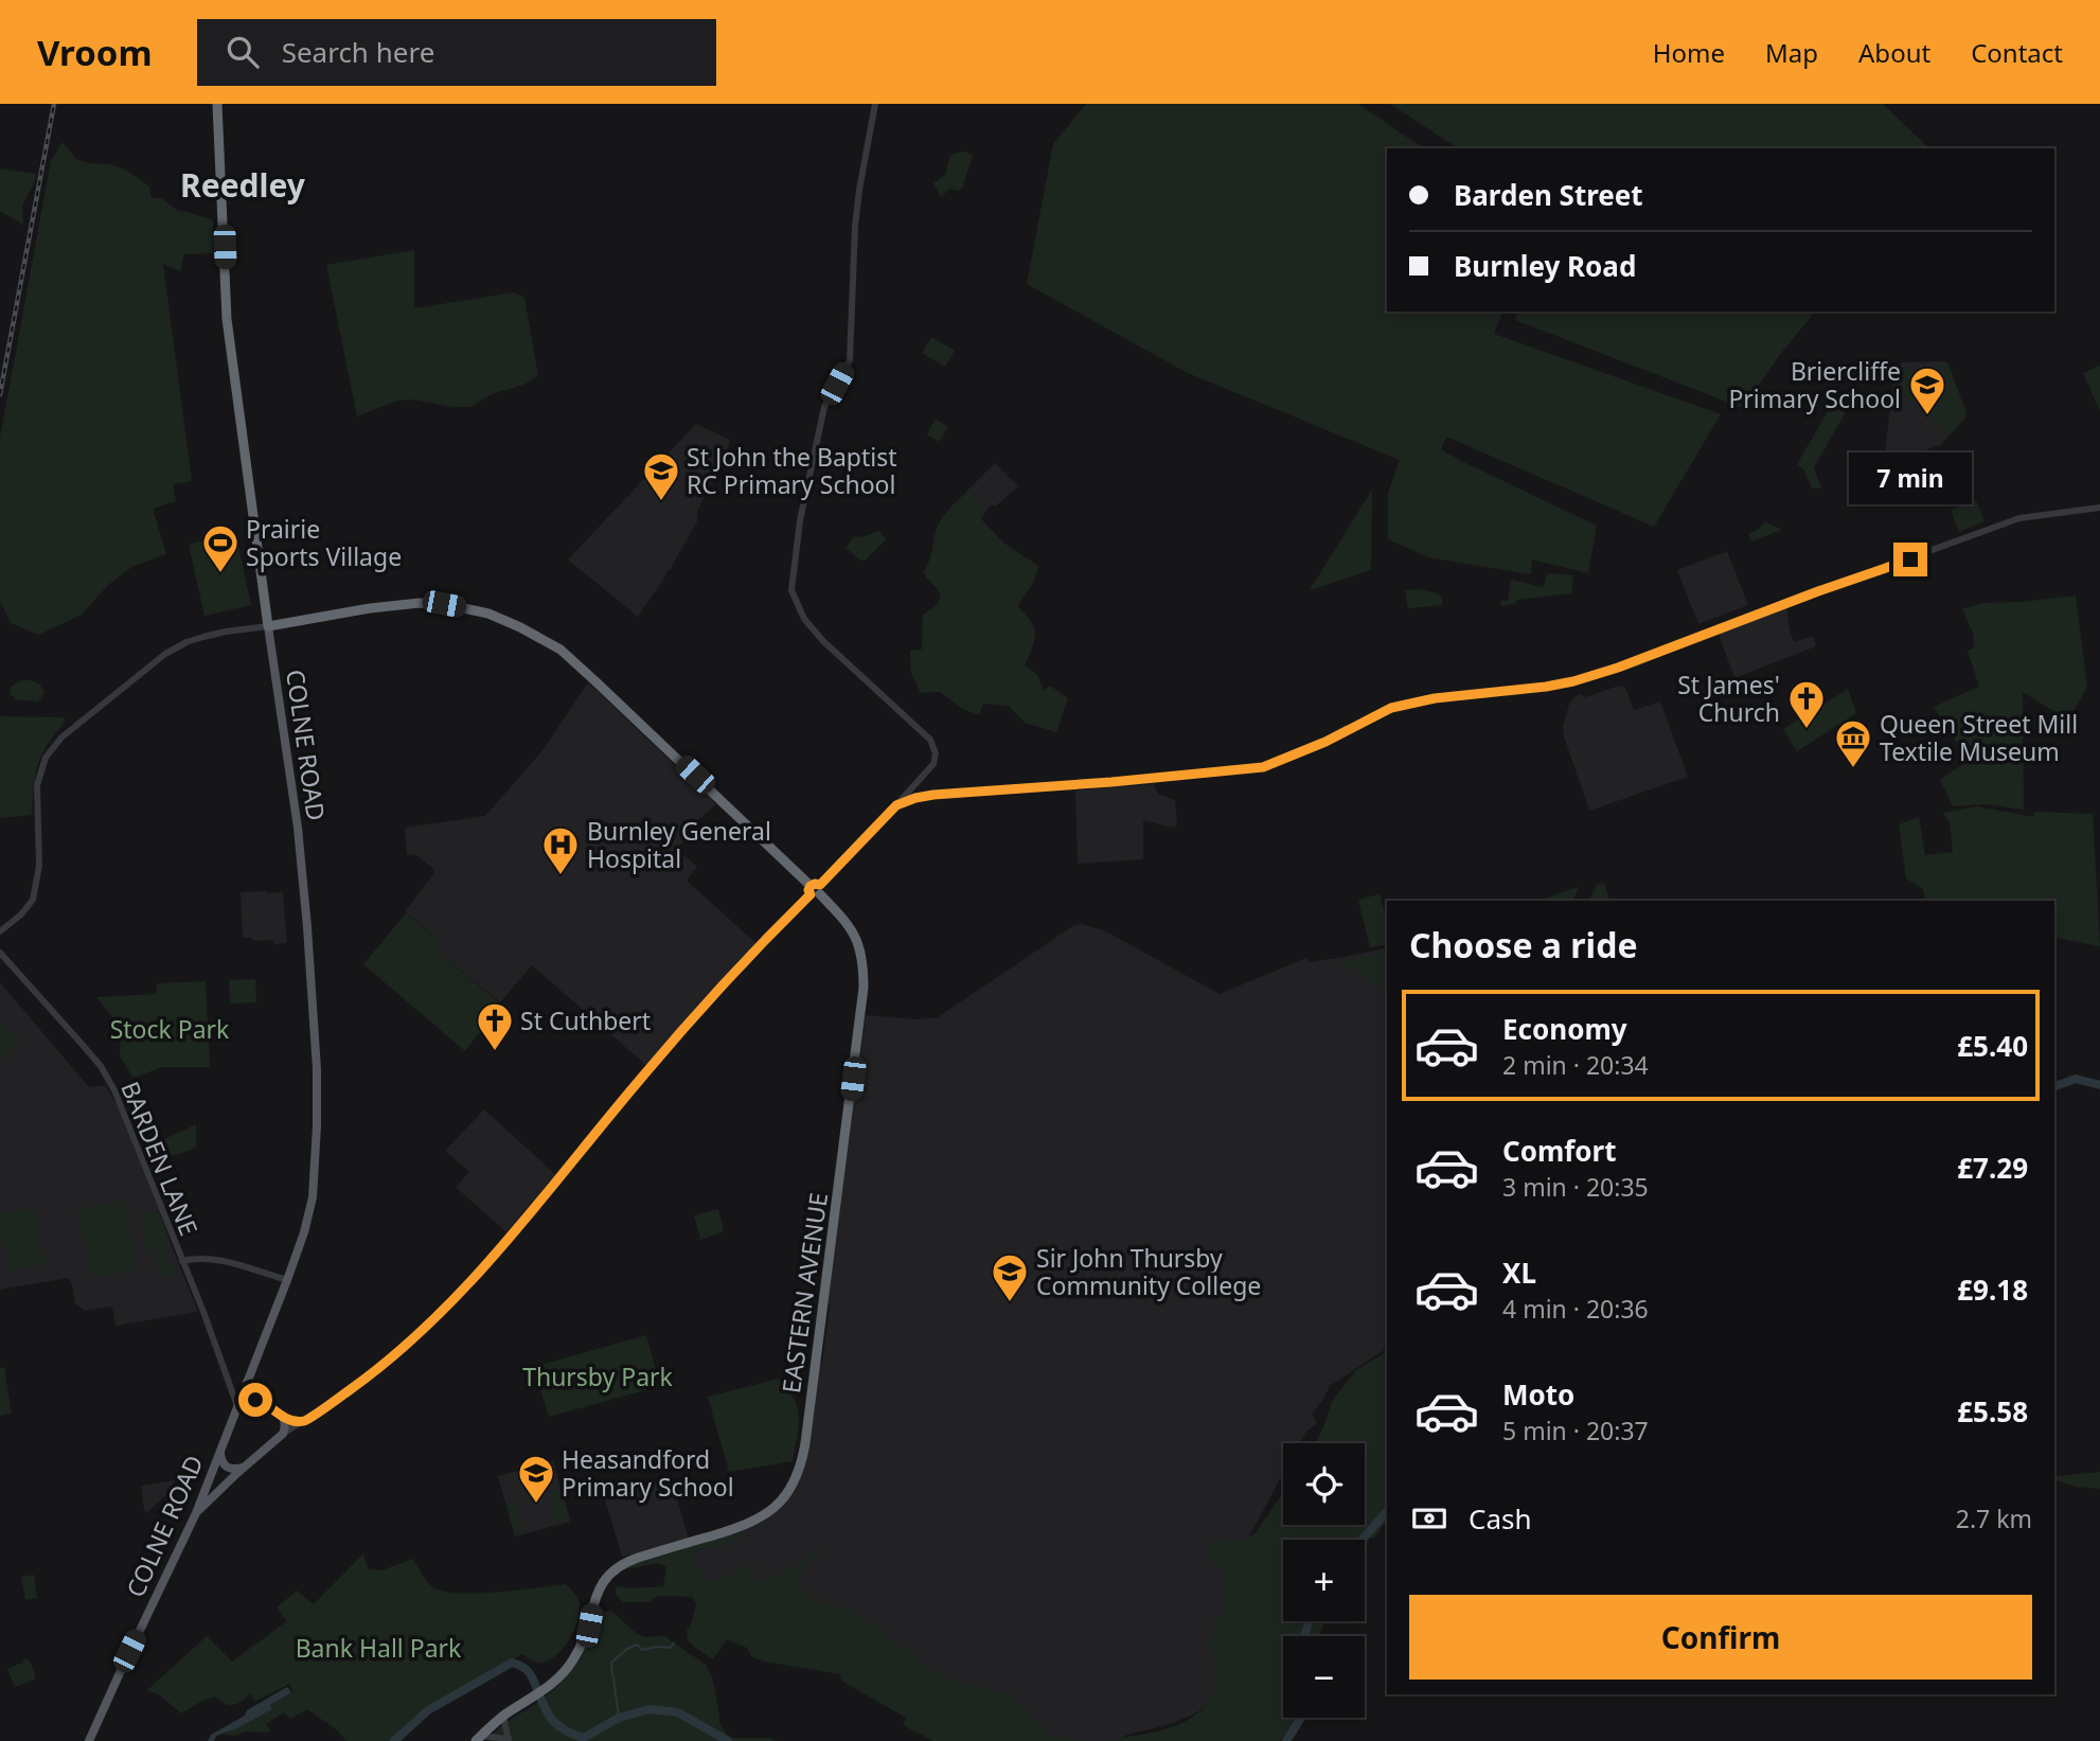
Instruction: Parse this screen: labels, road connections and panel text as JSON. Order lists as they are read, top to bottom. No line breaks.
{"streets":{"highway":["COLNE ROAD","EASTERN AVENUE"],"street":["BARDEN LANE"]},"crossings":[["COLNE ROAD","BARDEN LANE"],["COLNE ROAD","EASTERN AVENUE"]],"districts":["Reedley"],"parks":["Stock Park","Thursby Park","Bank Hall Park"],"places":{"school or university":["Briercliffe Primary School","St John the Baptist RC Primary School","Sir John Thursby Community College","Heasandford Primary School"],"sports":["Prairie Sports Village"],"church":["St James' Church","St Cuthbert"],"museum":["Queen Street Mill Textile Museum"],"hospital":["Burnley General Hospital"]},"page":{"header":"Vroom","search":"Search here","nav":["Home","Map","About","Contact"],"banner":["Barden Street","Burnley Road"],"bubble":"7 min","heading":"Choose a ride","list":[{"name":"Economy","note":"2 min · 20:34","value":"£5.40"},{"name":"Comfort","note":"3 min · 20:35","value":"£7.29"},{"name":"XL","note":"4 min · 20:36","value":"£9.18"},{"name":"Moto","note":"5 min · 20:37","value":"£5.58"}],"map_buttons":["+","−"],"pay":["Cash","2.7 km"],"buttons":"Confirm"}}
